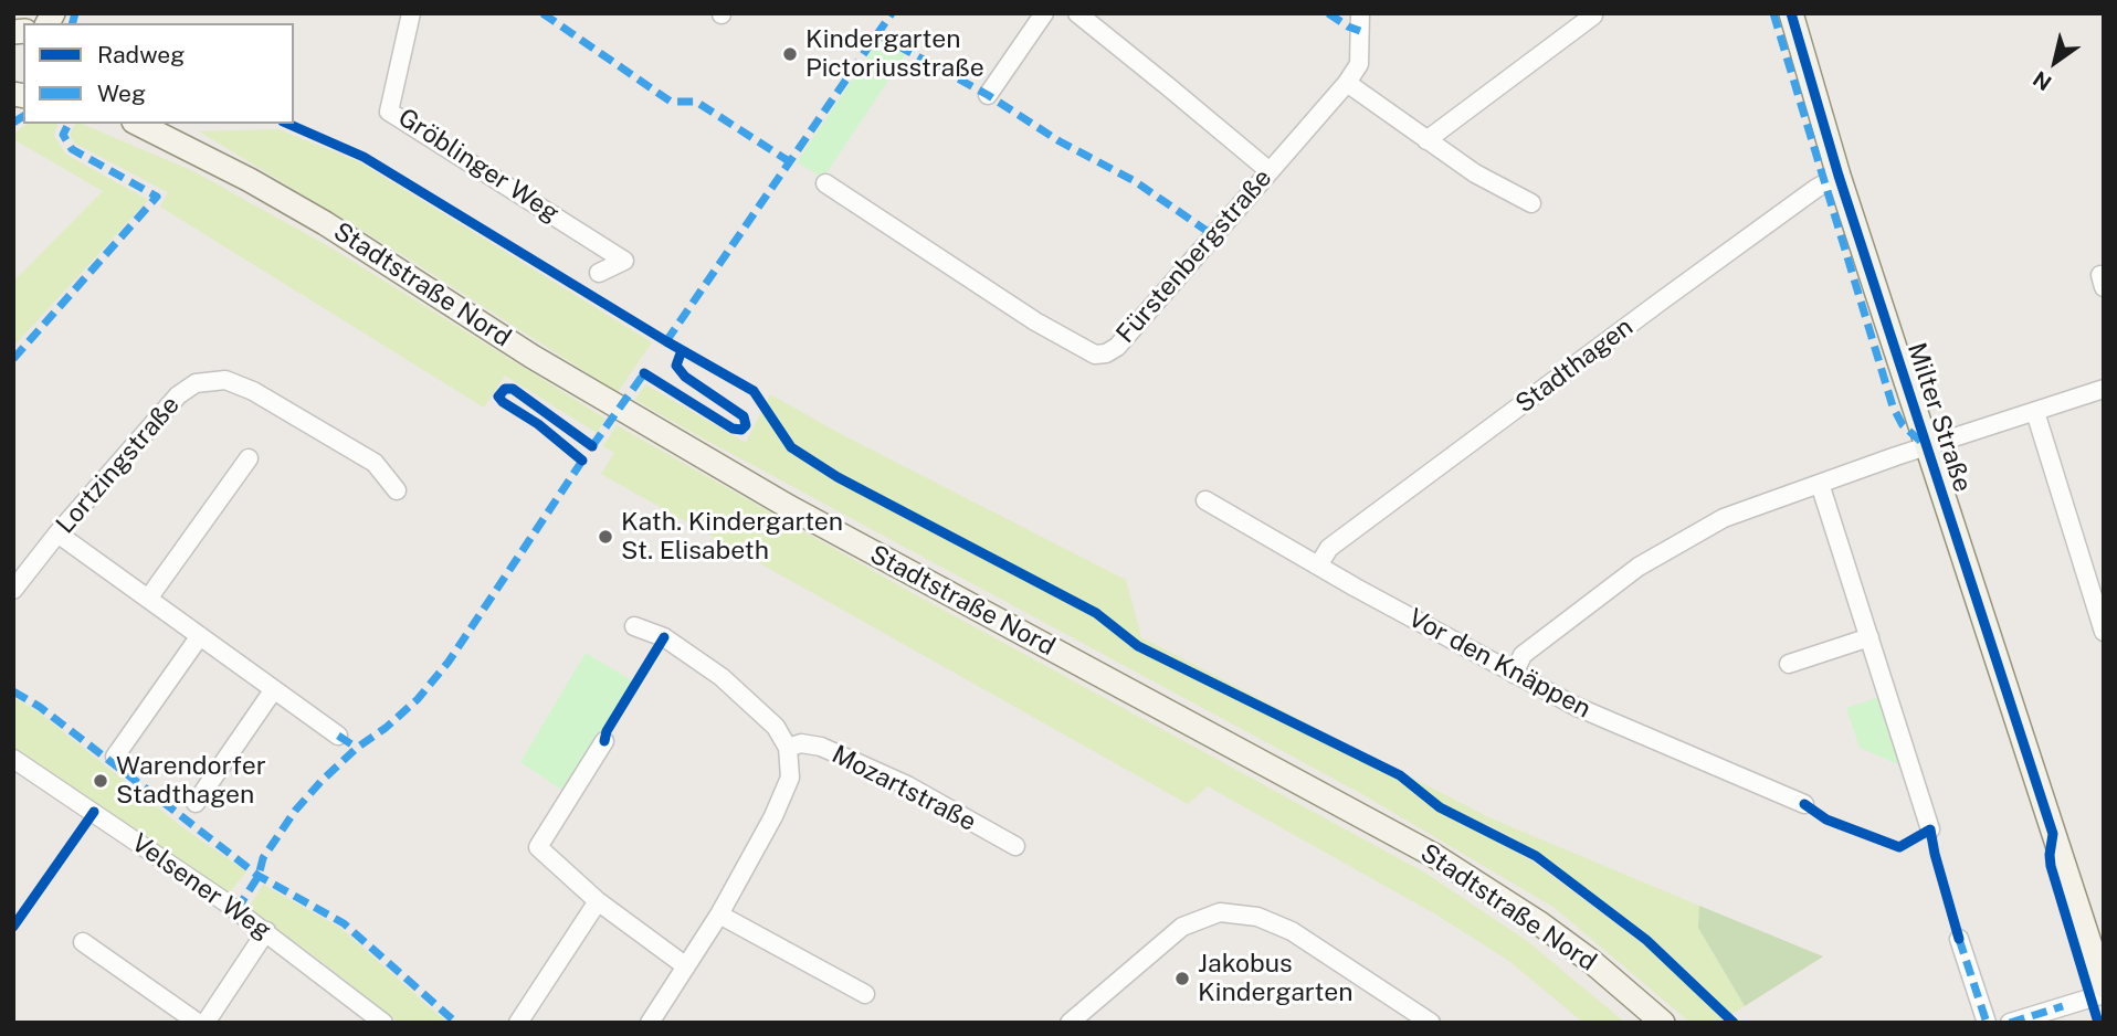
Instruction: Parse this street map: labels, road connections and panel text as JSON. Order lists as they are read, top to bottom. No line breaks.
{"streets":{"main road":["Stadtstraße Nord","Milter Straße"],"street":["Gröblinger Weg","Fürstenbergstraße","Stadthagen","Lortzingstraße","Vor den Knäppen","Mozartstraße","Velsener Weg"]},"crossings":[["Stadthagen","Milter Straße"],["Stadthagen","Vor den Knäppen"]],"places":["Kindergarten Pictoriusstraße","Kath. Kindergarten St. Elisabeth","Warendorfer Stadthagen","Jakobus Kindergarten"],"legend":["Radweg","Weg"],"north":"bottom left"}
